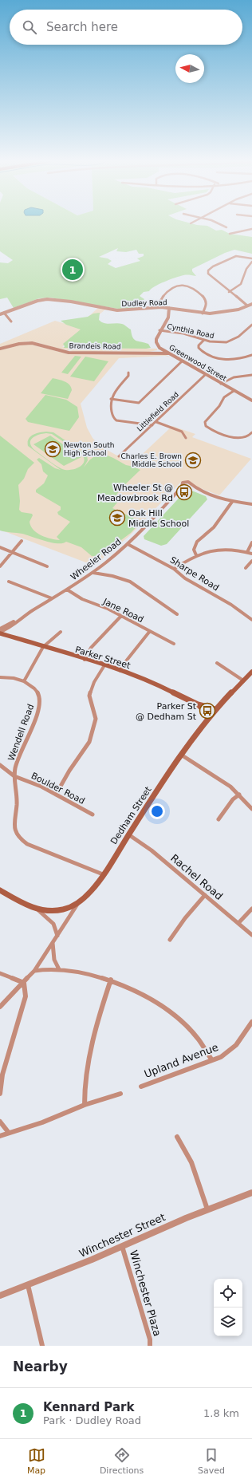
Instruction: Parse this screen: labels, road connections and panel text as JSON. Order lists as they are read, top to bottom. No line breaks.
{"streets":{"main road":["Parker Street","Dedham Street"],"street":["Dudley Road","Cynthia Road","Brandeis Road","Greenwood Street","Littlefield Road","Wheeler Road","Sharpe Road","Jane Road","Wendell Road","Boulder Road","Rachel Road","Upland Avenue","Winchester Street","Winchester Plaza"]},"crossings":[["Dudley Road","Greenwood Street"],["Cynthia Road","Greenwood Street"],["Brandeis Road","Greenwood Street"],["Greenwood Street","Littlefield Road"],["Wheeler Road","Sharpe Road"],["Wheeler Road","Jane Road"],["Wheeler Road","Parker Street"],["Parker Street","Dedham Street"],["Wendell Road","Boulder Road"],["Wendell Road","Dedham Street"],["Dedham Street","Rachel Road"],["Winchester Street","Winchester Plaza"]],"places":{"school or university":["Newton South High School","Charles E. Brown Middle School","Oak Hill Middle School"],"bus stop":["Wheeler St @ Meadowbrook Rd","Parker St @ Dedham St"]},"north":"left","page":{"search":"Search here","pins":"1","heading":"Nearby","list":[{"mark":"1","name":"Kennard Park","note":"Park · Dudley Road","value":"1.8 km"}],"nav":["Map","Directions","Saved"]}}
